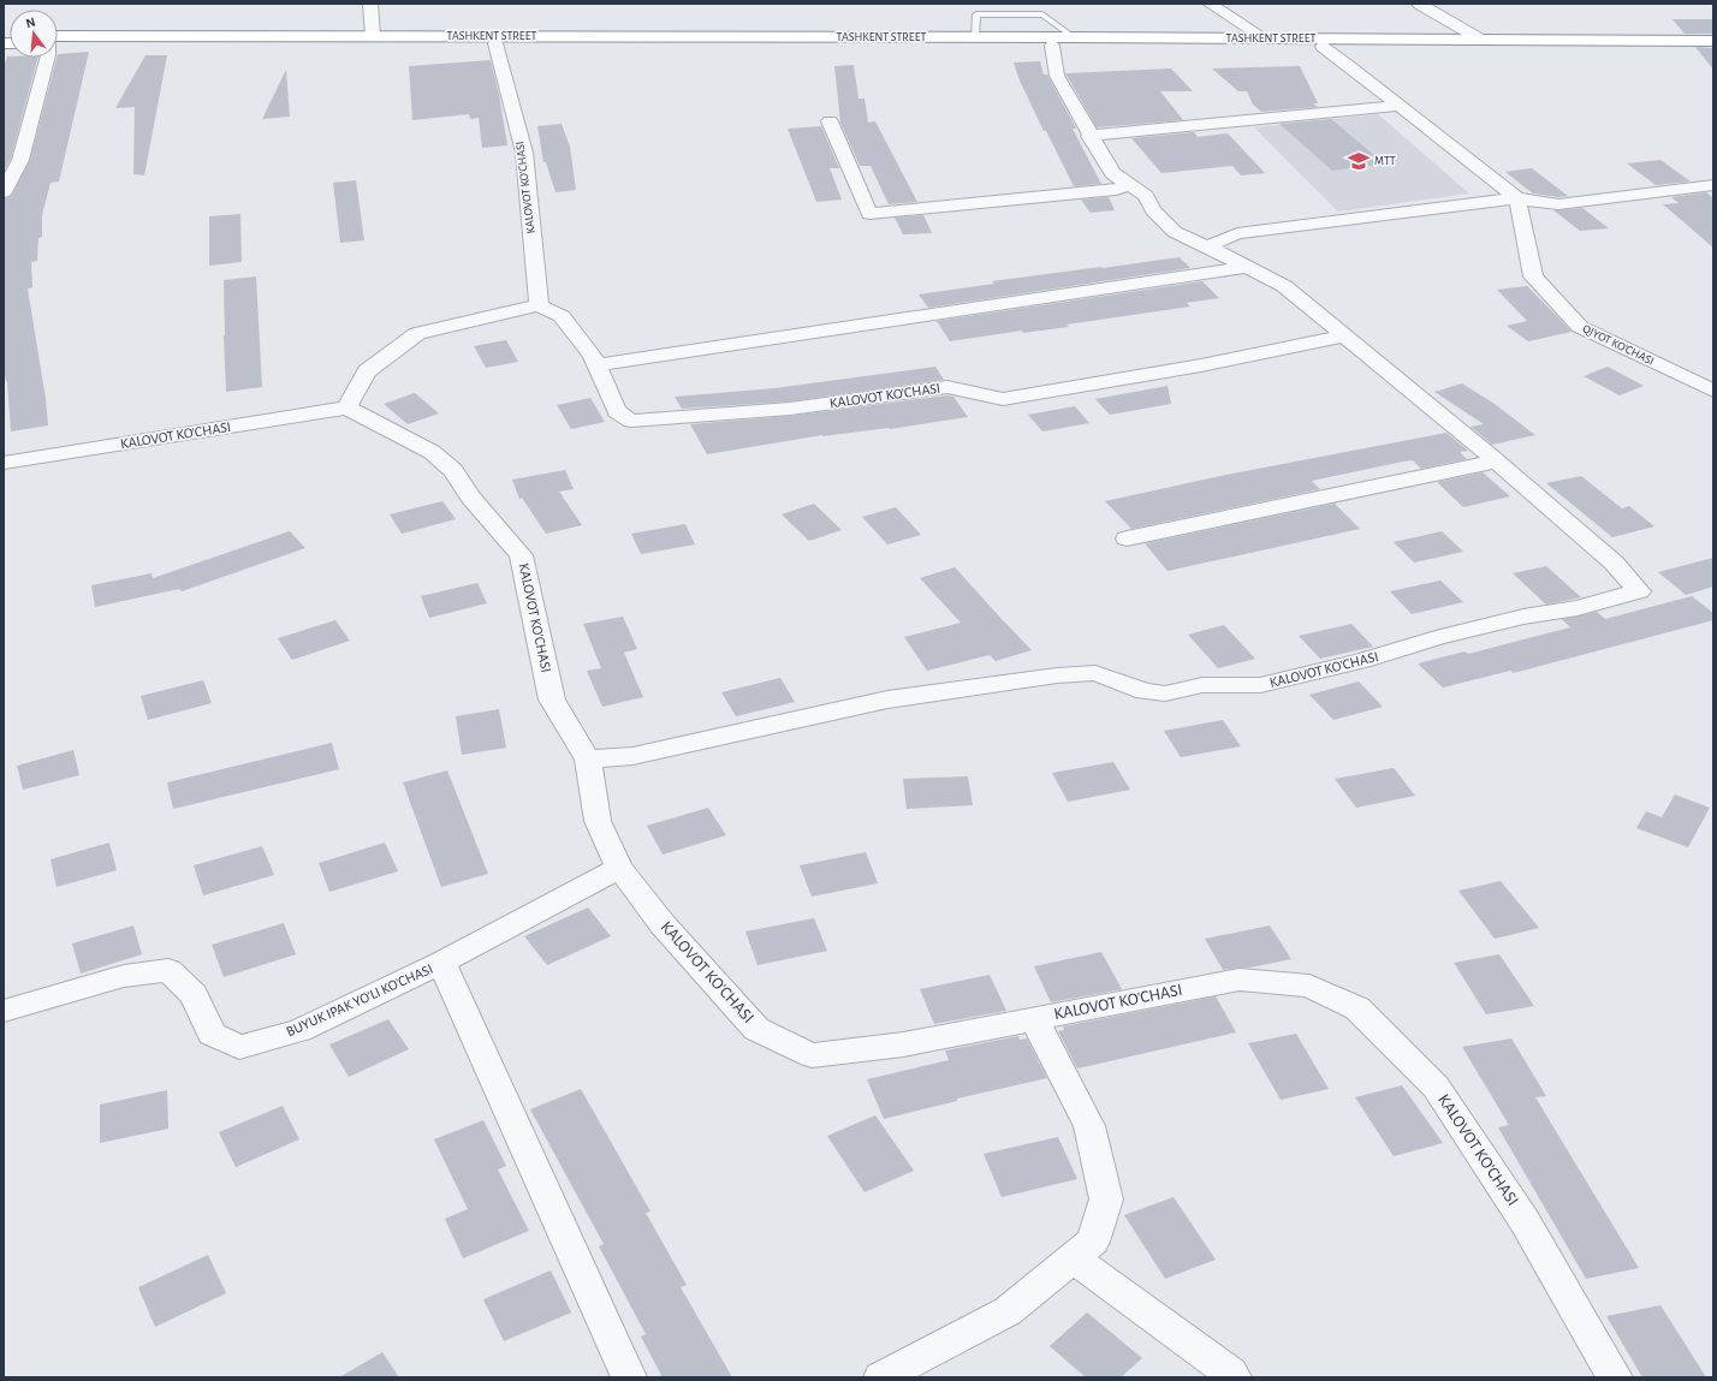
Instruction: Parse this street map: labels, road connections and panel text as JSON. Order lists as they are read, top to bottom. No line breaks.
{"streets":{"highway":["TASHKENT STREET"],"street":["KALOVOT KO'CHASI","QIYOT KO'CHASI","BUYUK IPAK YO'LI KO'CHASI"]},"crossings":[["TASHKENT STREET","KALOVOT KO'CHASI"],["KALOVOT KO'CHASI","BUYUK IPAK YO'LI KO'CHASI"]],"places":{"school or university":["MTT"]},"north":"top"}
